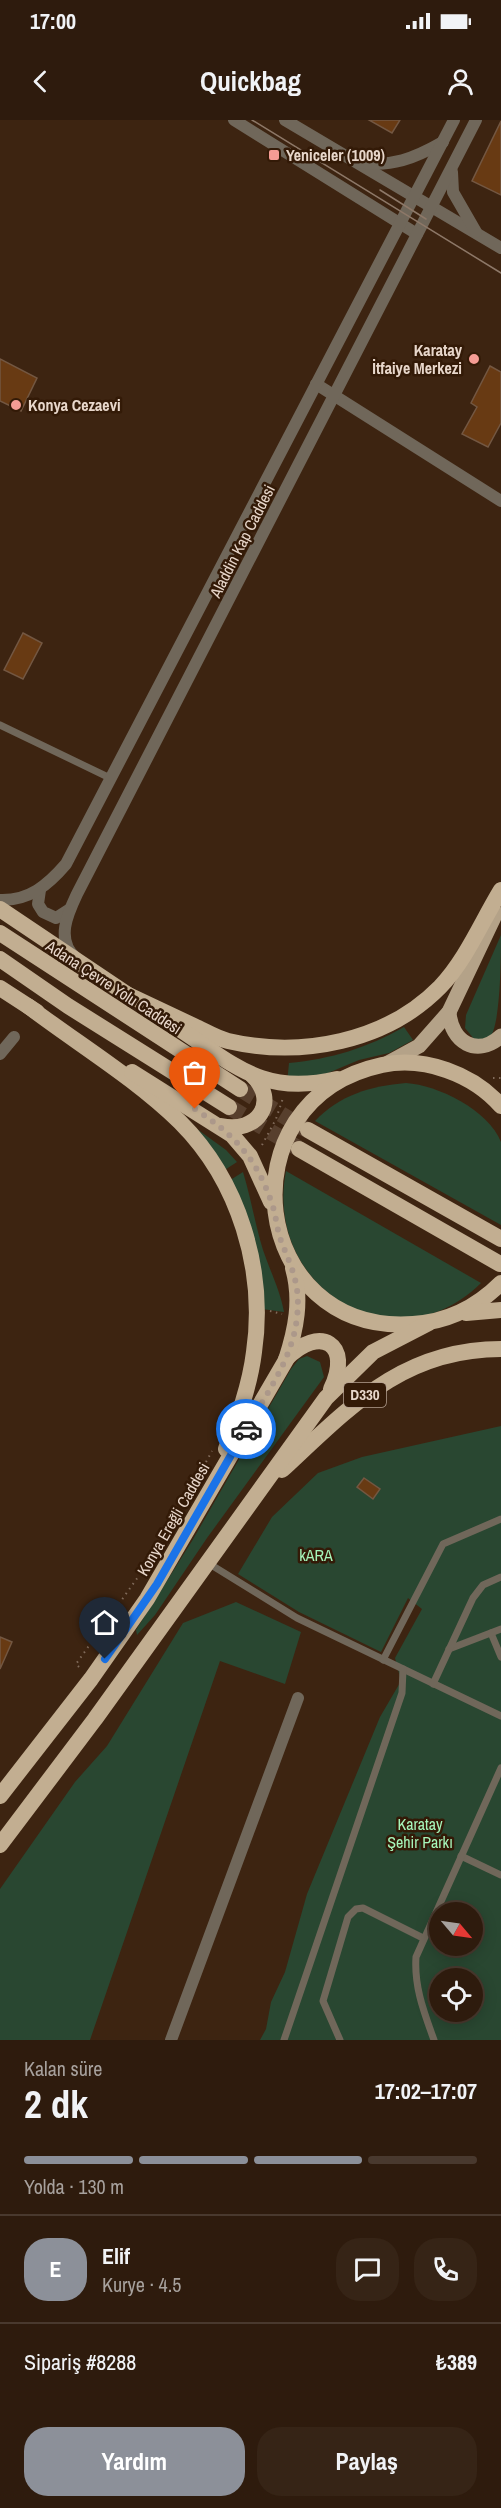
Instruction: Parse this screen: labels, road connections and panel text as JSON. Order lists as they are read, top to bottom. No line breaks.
{"streets":{"highway":["Adana Çevre Yolu Caddesi","D330","Konya Ereğli Caddesi"],"street":["Aladdin Kap Caddesi"]},"parks":["kARA","Karatay Şehir Parkı"],"places":{"transit":["Yeniceler (1009)"],"other":["Karatay İtfaiye Merkezi","Konya Cezaevi"]},"north":"bottom right","page":{"status":"17:00","header":"Quickbag","heading":["2 dk","Kalan süre","17:02–17:07"],"panel":["Elif","Kurye · 4.5","Sipariş #8288","₺389"],"bar":"Yolda · 130 m","round":"E","buttons":["Yardım","Paylaş"]}}
